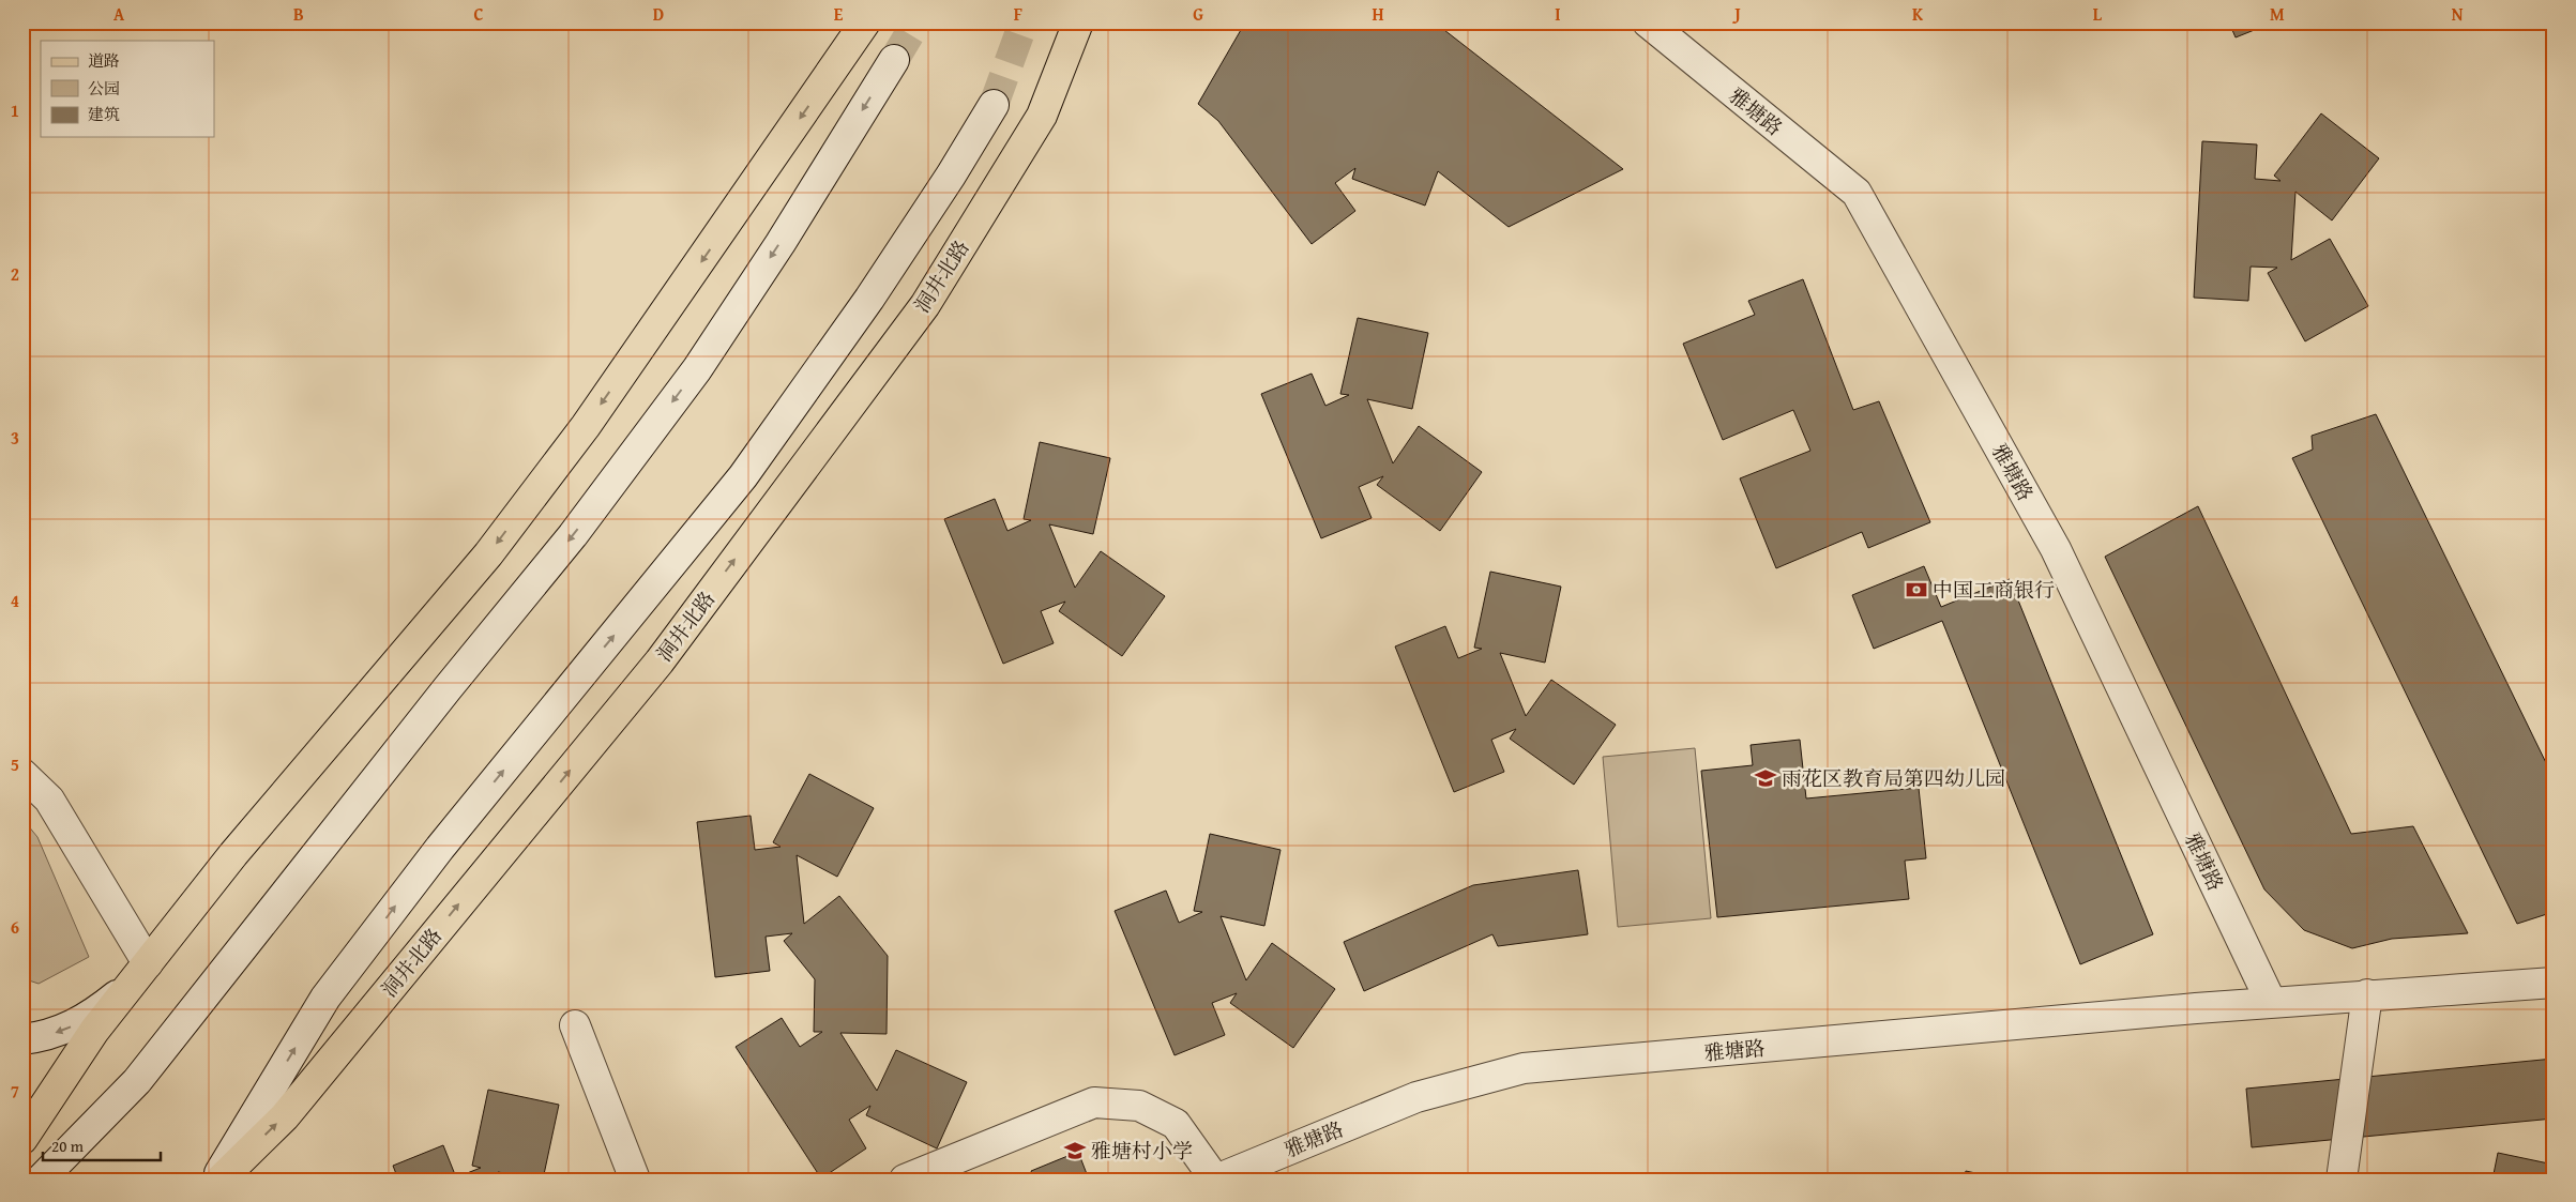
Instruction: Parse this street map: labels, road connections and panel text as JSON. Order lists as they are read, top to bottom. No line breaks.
{"streets":{"main road":["洞井北路"],"street":["雅塘路"]},"places":{"bank":["中国工商银行"],"school or university":["雨花区教育局第四幼儿园","雅塘村小学"]},"legend":["道路","公园","建筑"],"scale_bar":"20 m","grid":{"columns":["A","B","C","D","E","F","G","H","I","J","K","L","M","N"],"rows":["1","2","3","4","5","6","7"]}}
